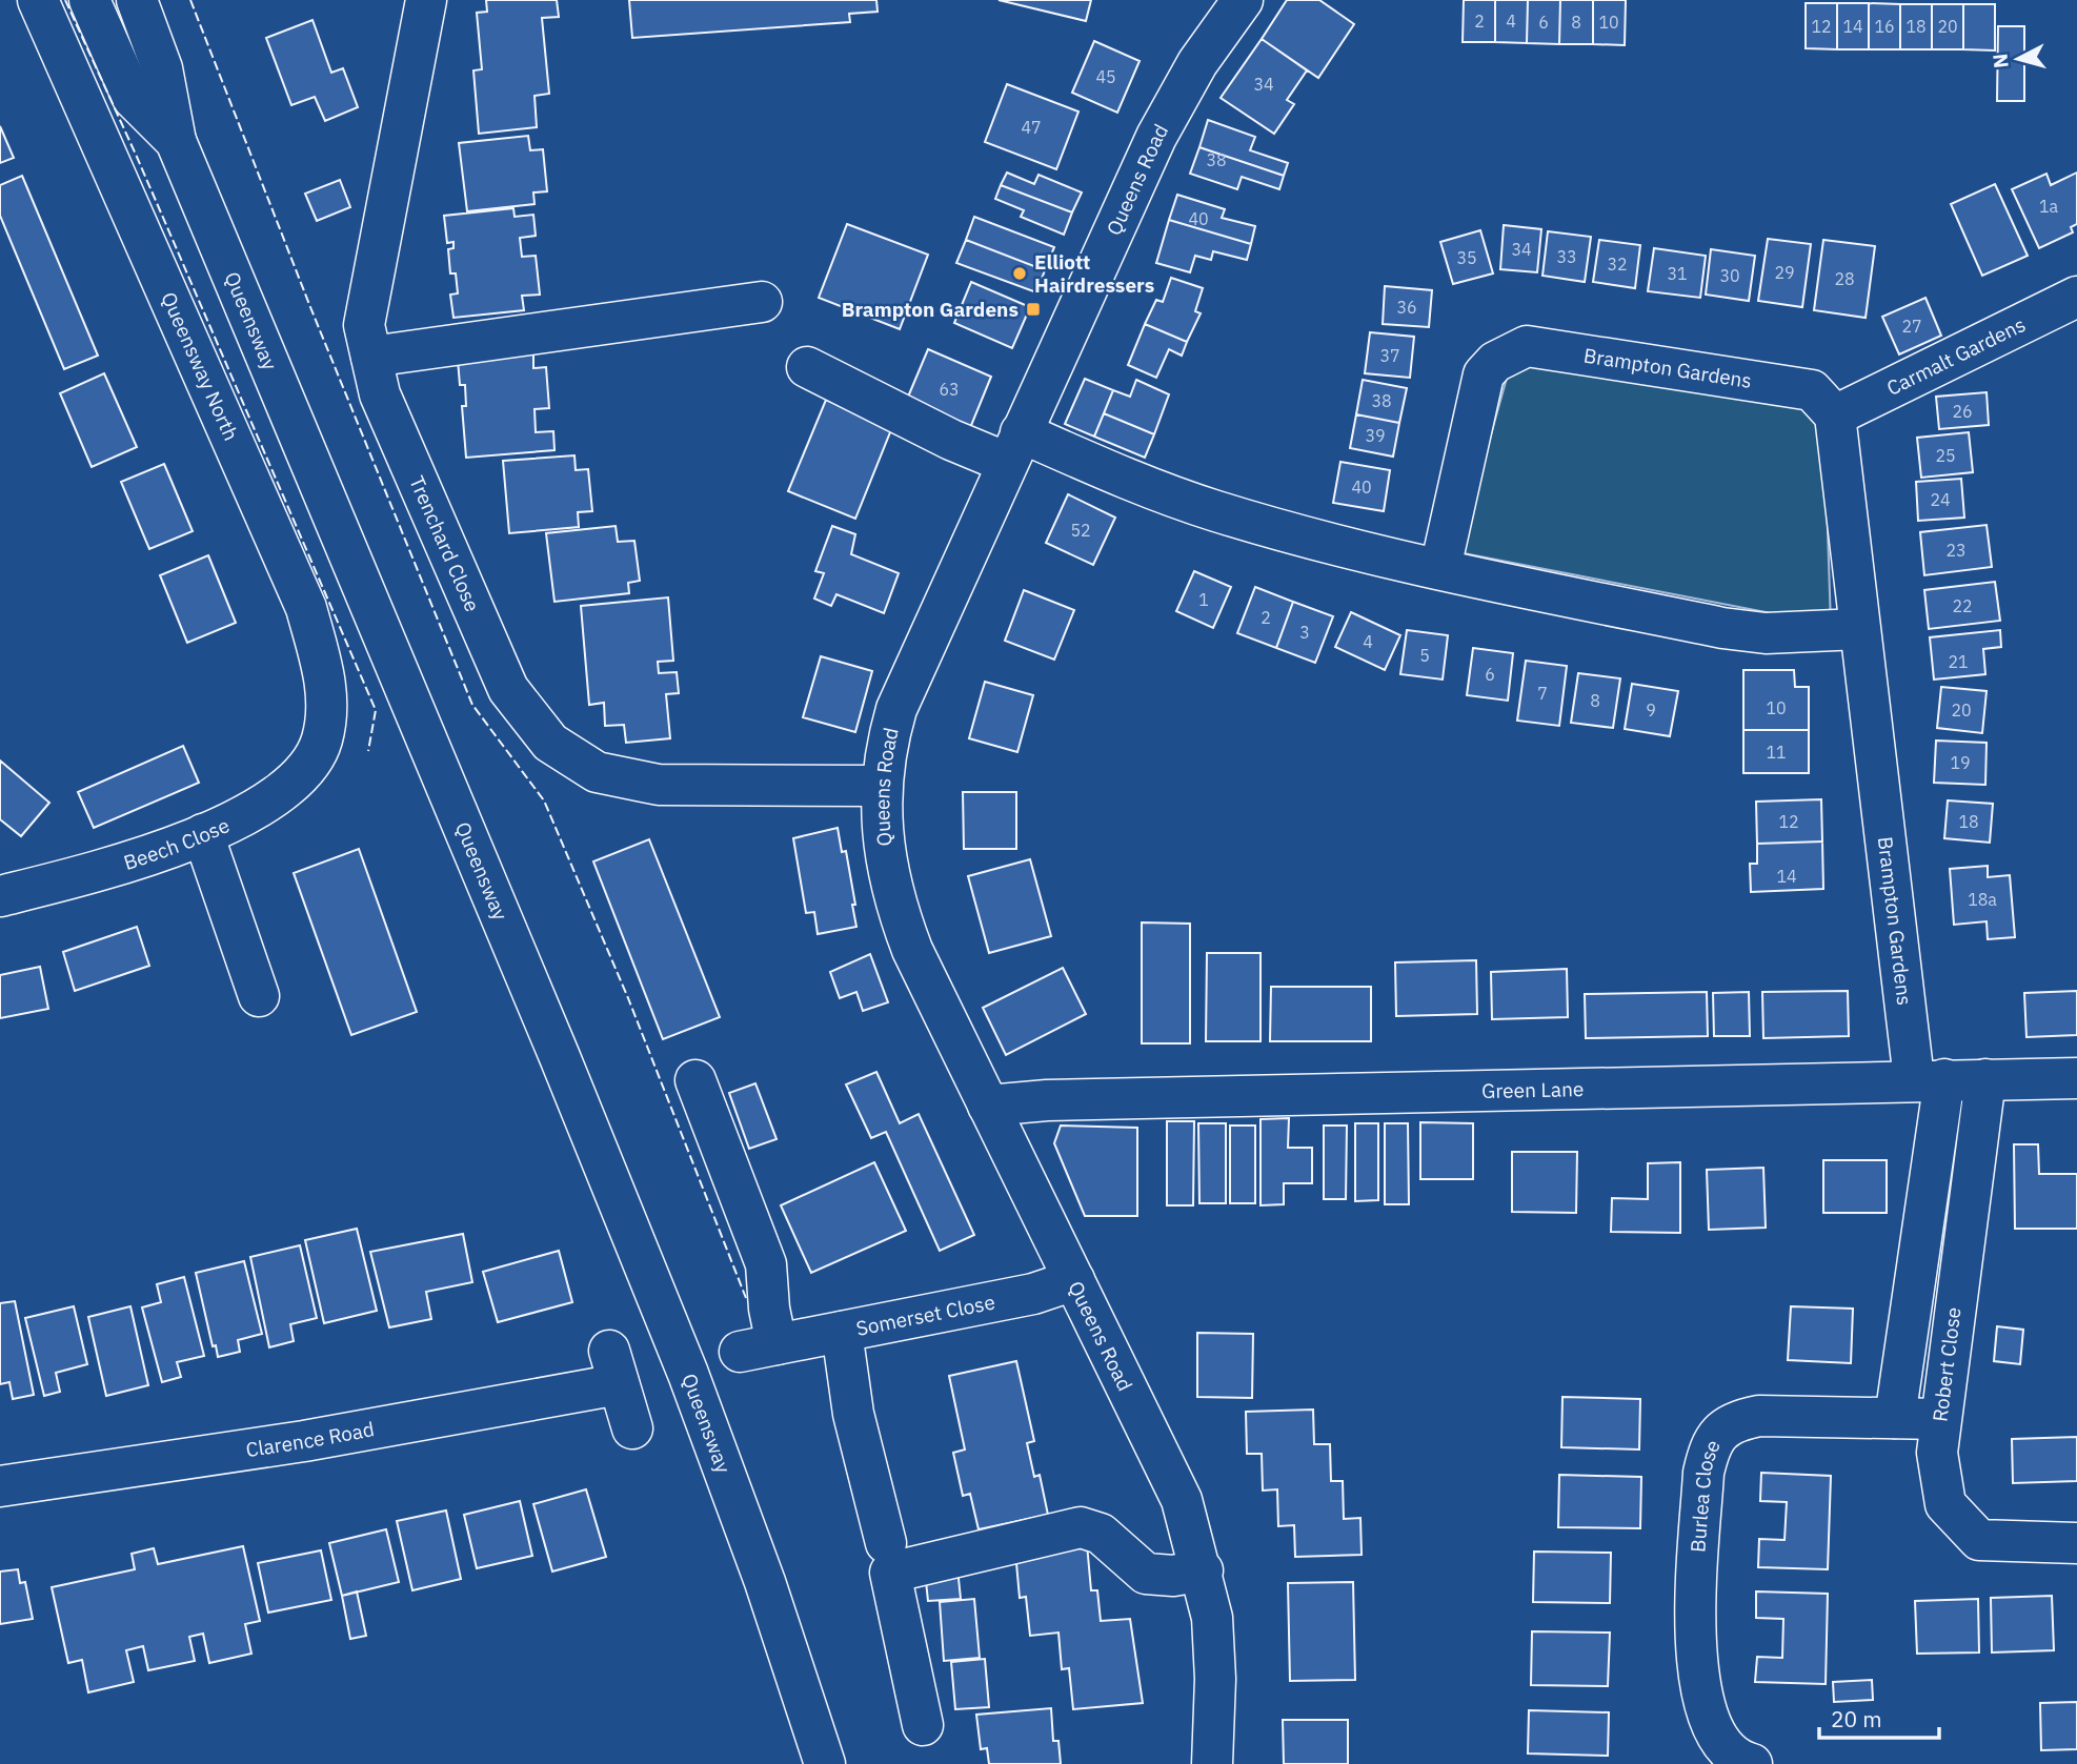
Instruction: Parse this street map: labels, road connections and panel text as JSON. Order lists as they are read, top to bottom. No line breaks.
{"streets":{"street":["Queens Road","Queensway","Carmalt Gardens","Queensway North","Brampton Gardens","Trenchard Close","Beech Close","Green Lane","Somerset Close","Robert Close","Clarence Road","Burlea Close"]},"crossings":[["Queens Road","Trenchard Close"],["Queens Road","Green Lane"],["Queens Road","Somerset Close"],["Carmalt Gardens","Brampton Gardens"],["Queensway North","Beech Close"],["Brampton Gardens","Green Lane"],["Brampton Gardens","Burlea Close"],["Green Lane","Robert Close"],["Robert Close","Burlea Close"]],"places":{"other":["Elliott Hairdressers"],"transit":["Brampton Gardens"]},"house_numbers":["2","4","6","8","10","12","14","16","18","20","45","34","47","38","1a","40","34","33","35","32","29","31","30","28","36","27","37","63","38","26","39","25","40","24","52","23","1","22","2","3","4","5","21","6","7","8","10","9","20","11","19","12","18","14","18a"],"scale_bar":"20 m","north":"left"}
